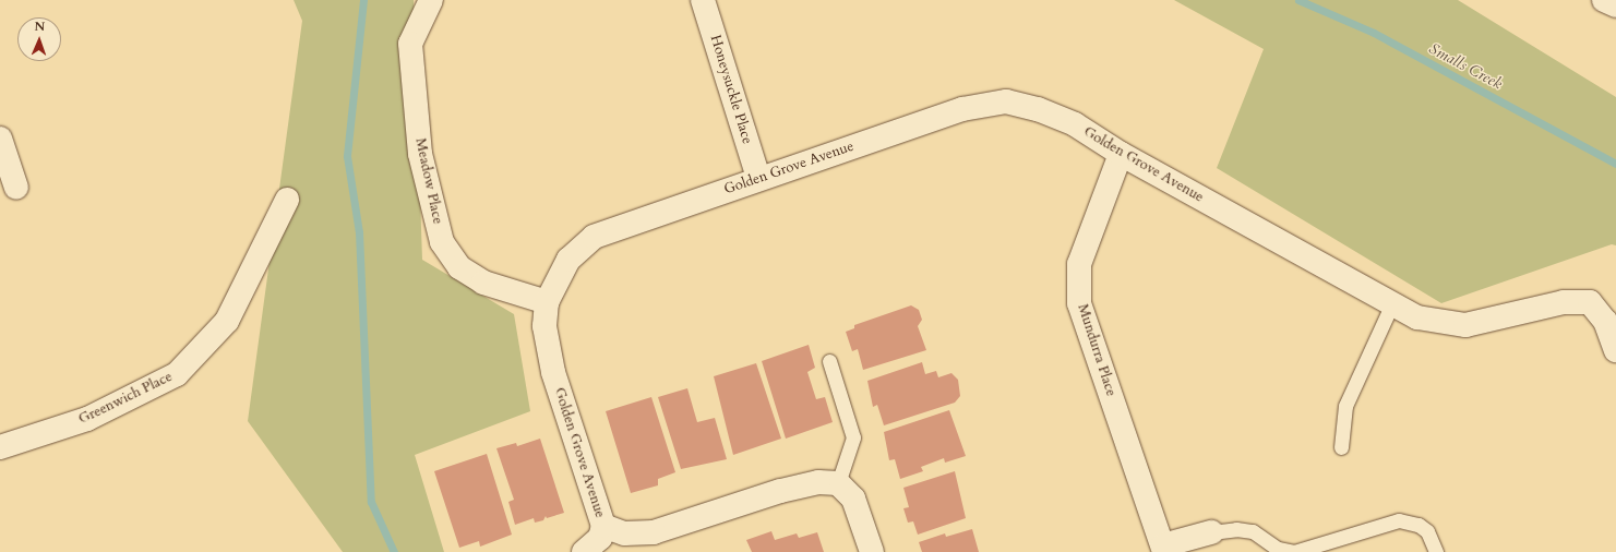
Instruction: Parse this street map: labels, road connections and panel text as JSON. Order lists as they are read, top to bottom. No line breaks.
{"streets":{"street":["Honeysuckle Place","Golden Grove Avenue","Meadow Place","Mundurra Place","Greenwich Place"]},"crossings":[["Honeysuckle Place","Golden Grove Avenue"],["Golden Grove Avenue","Meadow Place"],["Golden Grove Avenue","Mundurra Place"]],"water":["Smalls Creek"],"north":"top"}
